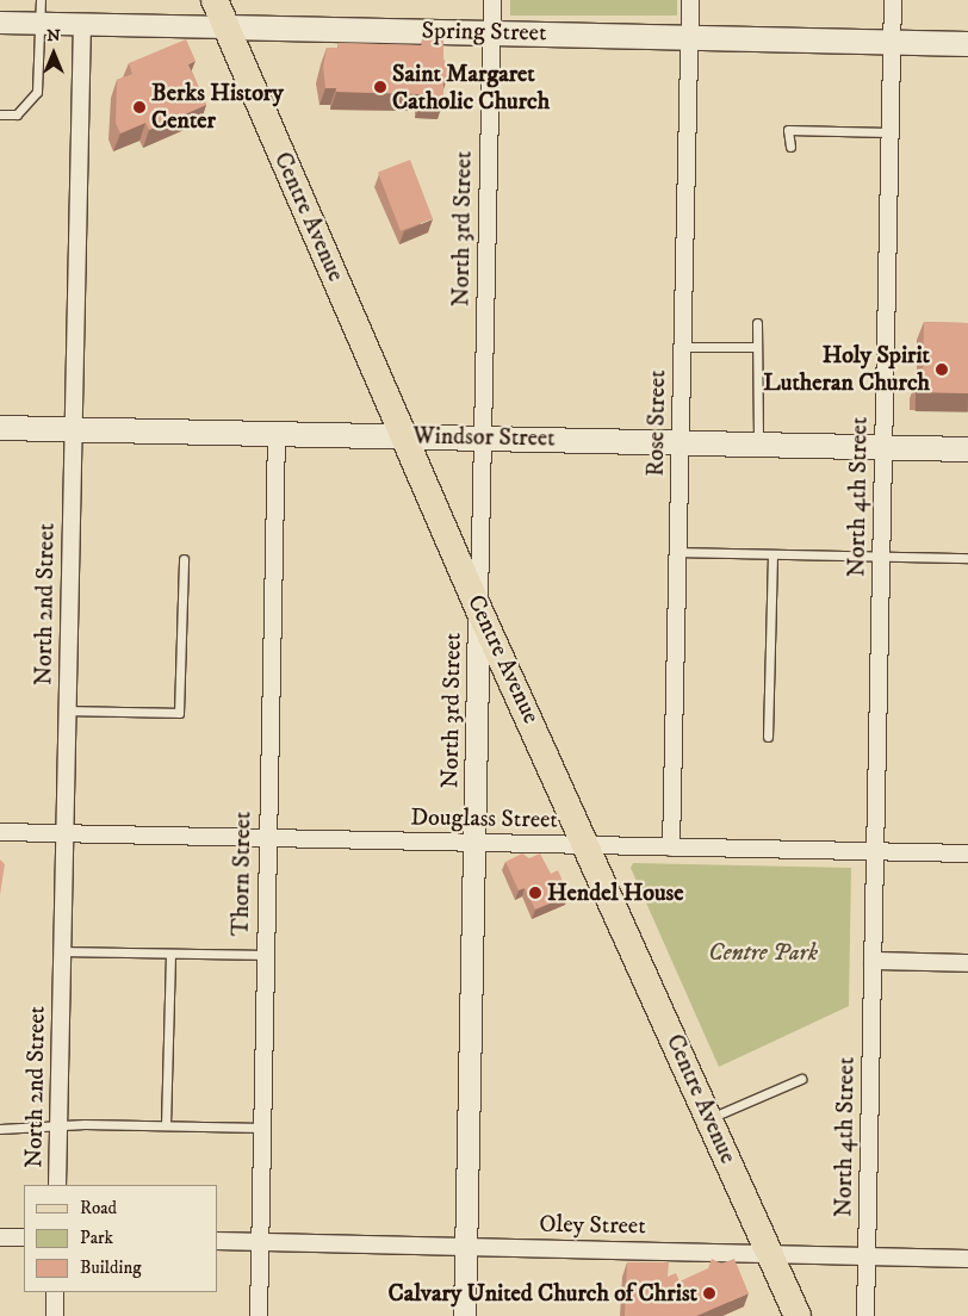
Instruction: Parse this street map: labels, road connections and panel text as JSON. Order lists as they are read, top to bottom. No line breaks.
{"streets":{"main road":["Spring Street","Centre Avenue","Windsor Street"],"street":["North 3rd Street","Rose Street","North 4th Street","North 2nd Street","Douglass Street","Thorn Street","Oley Street"]},"crossings":[["Spring Street","Centre Avenue"],["Spring Street","North 3rd Street"],["Spring Street","Rose Street"],["Spring Street","North 4th Street"],["Spring Street","North 2nd Street"],["Centre Avenue","North 3rd Street"],["Centre Avenue","Windsor Street"],["Centre Avenue","Douglass Street"],["Centre Avenue","Oley Street"],["North 3rd Street","Windsor Street"],["North 3rd Street","Douglass Street"],["North 3rd Street","Oley Street"],["Rose Street","Windsor Street"],["Rose Street","Douglass Street"],["Windsor Street","North 4th Street"],["Windsor Street","North 2nd Street"],["Windsor Street","Thorn Street"],["North 4th Street","Douglass Street"],["North 4th Street","Oley Street"],["North 2nd Street","Douglass Street"],["Douglass Street","Thorn Street"],["Thorn Street","Oley Street"]],"parks":["Centre Park"],"places":["Saint Margaret Catholic Church","Berks History Center","Holy Spirit Lutheran Church","Hendel House","Calvary United Church of Christ"],"legend":["Road","Park","Building"],"north":"top"}
